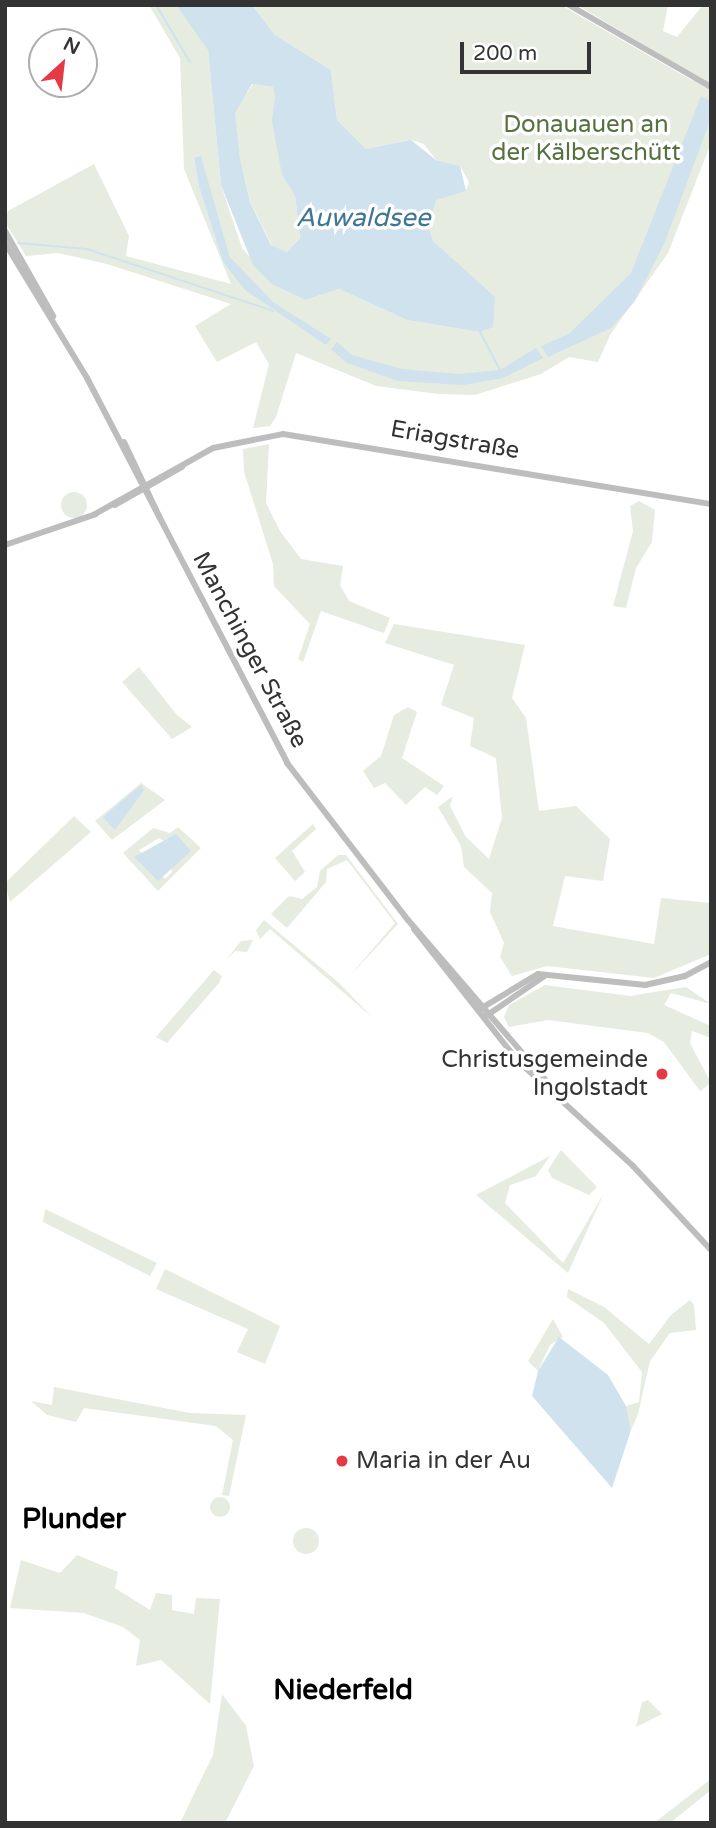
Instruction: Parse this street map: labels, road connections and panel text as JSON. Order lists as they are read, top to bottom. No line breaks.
{"streets":{"main road":["Eriagstraße","Manchinger Straße"]},"crossings":[["Eriagstraße","Manchinger Straße"]],"districts":["Plunder","Niederfeld"],"water":["Auwaldsee"],"parks":["Donauauen an der Kälberschütt"],"places":["Christusgemeinde Ingolstadt","Maria in der Au"],"scale_bar":"200 m","north":"top right"}
